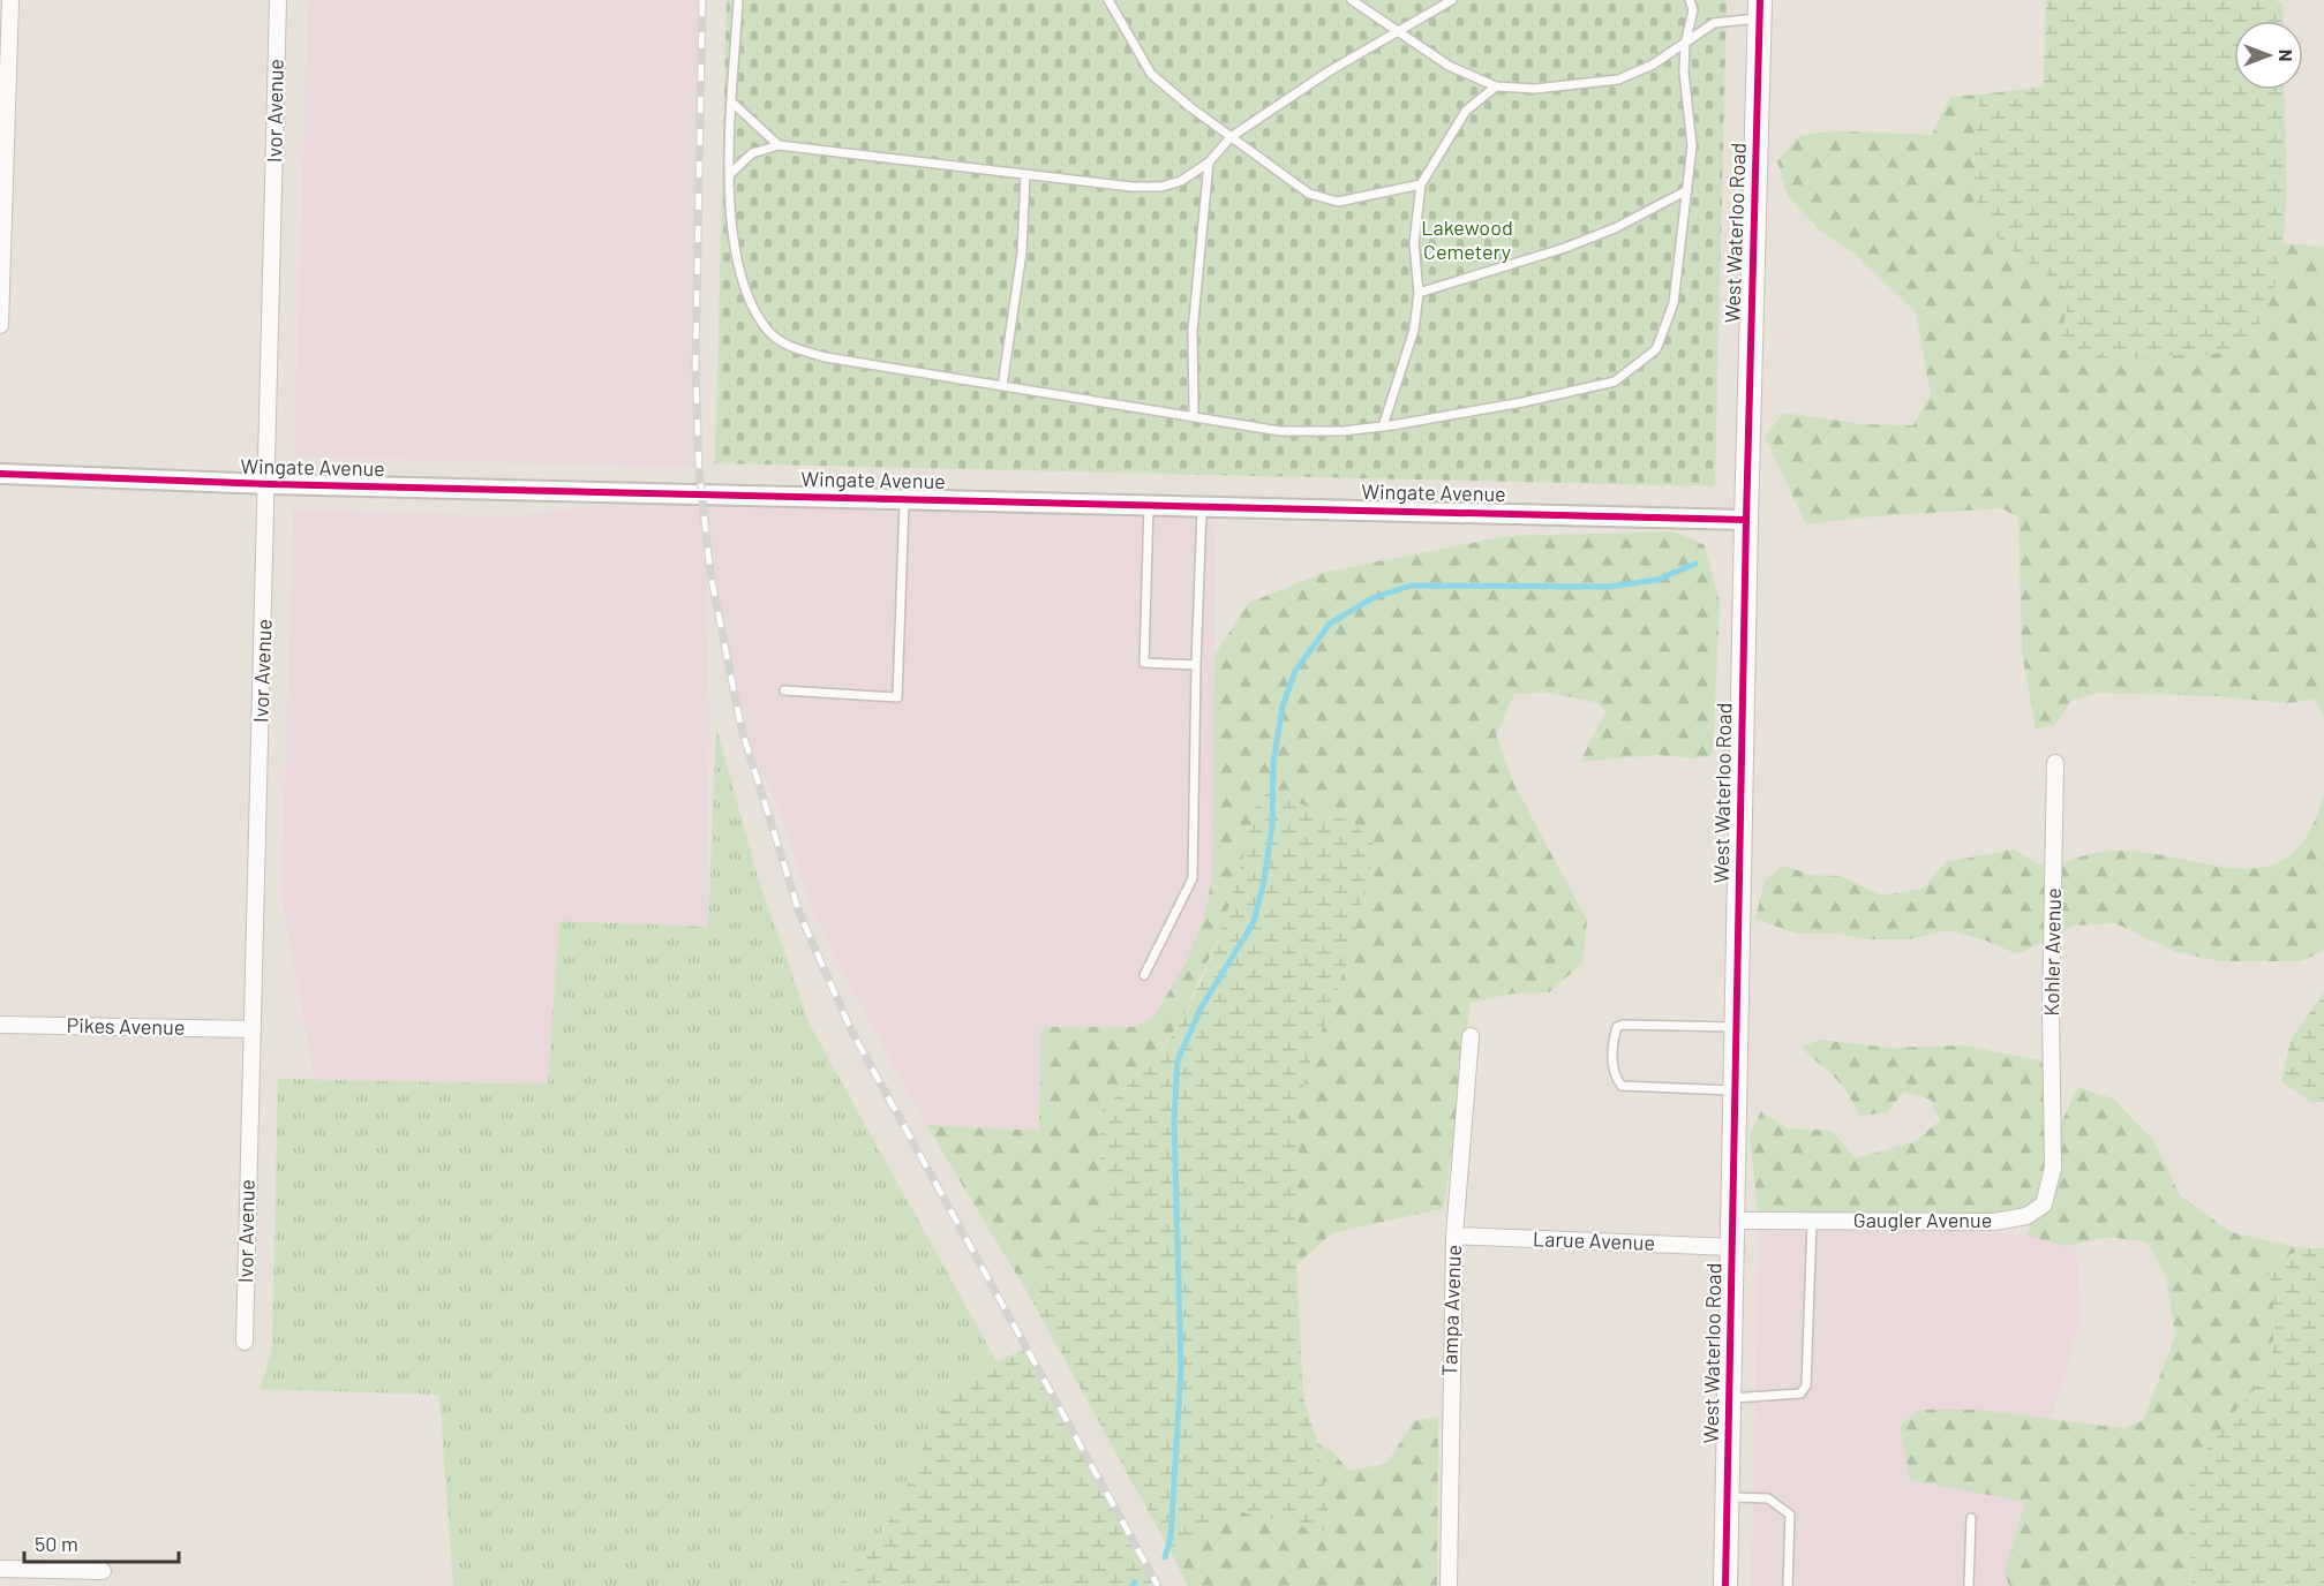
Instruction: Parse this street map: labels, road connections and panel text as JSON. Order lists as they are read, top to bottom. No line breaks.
{"streets":{"main road":["West Waterloo Road"],"street":["Ivor Avenue","Wingate Avenue","Kohler Avenue","Pikes Avenue","Gaugler Avenue","Larue Avenue","Tampa Avenue"]},"crossings":[["Ivor Avenue","Wingate Avenue"],["Ivor Avenue","Pikes Avenue"],["West Waterloo Road","Wingate Avenue"],["West Waterloo Road","Gaugler Avenue"],["West Waterloo Road","Larue Avenue"],["Kohler Avenue","Gaugler Avenue"],["Larue Avenue","Tampa Avenue"]],"parks":["Lakewood Cemetery"],"scale_bar":"50 m","north":"right"}
